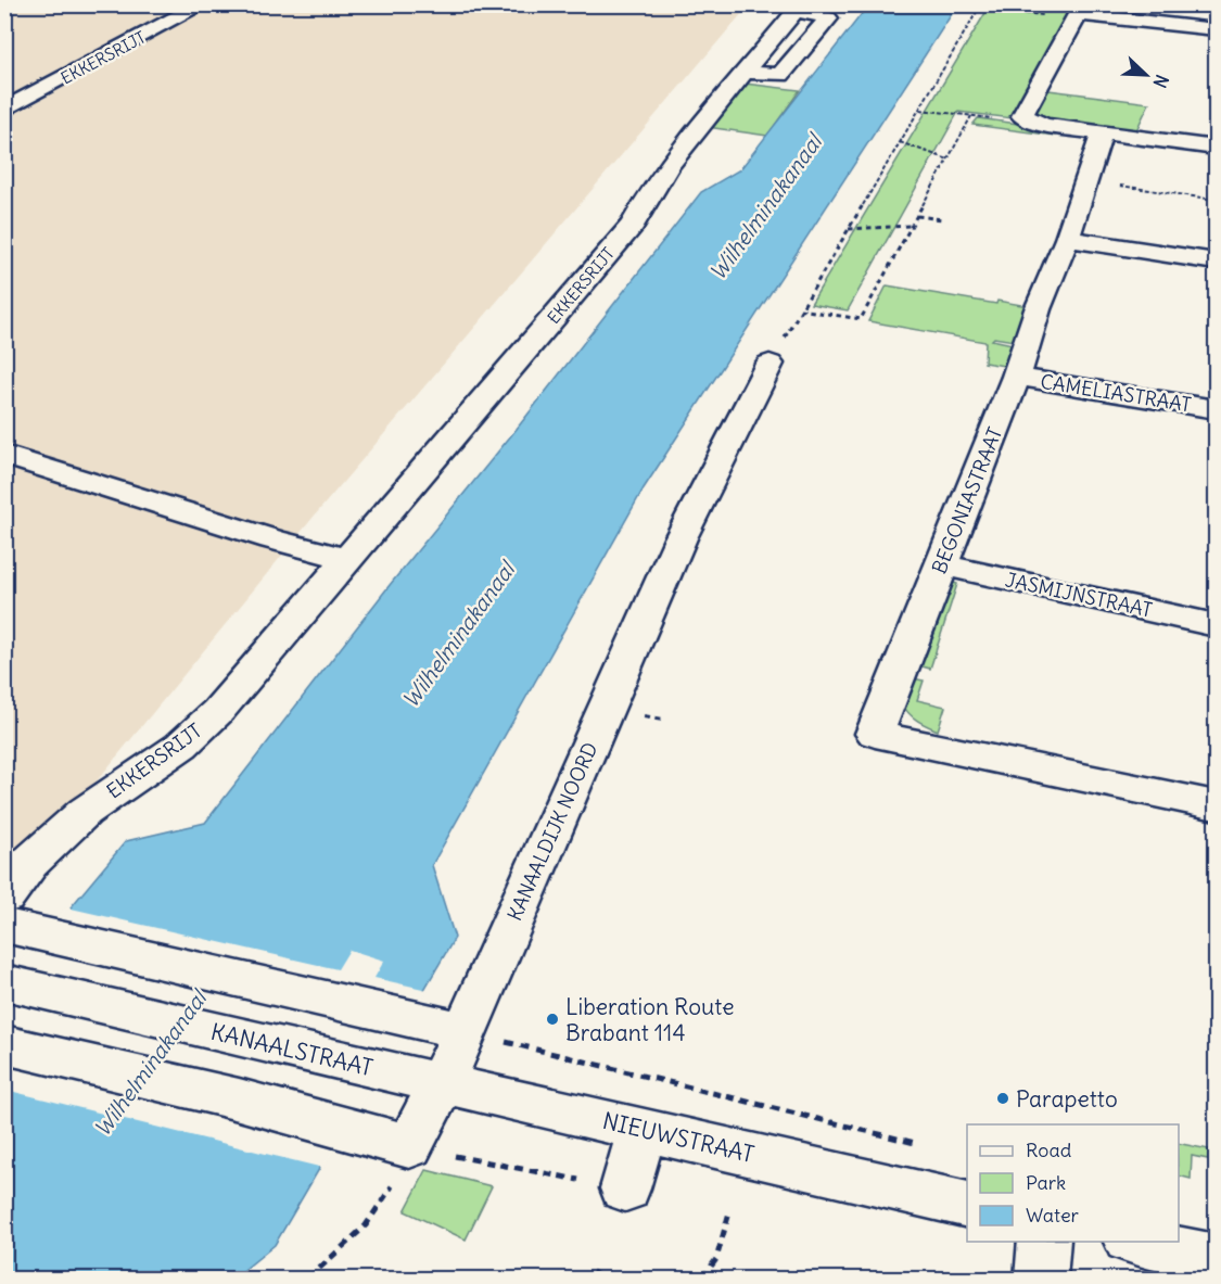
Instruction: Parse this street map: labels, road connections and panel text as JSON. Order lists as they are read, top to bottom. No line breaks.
{"streets":{"street":["EKKERSRIJT","CAMELIASTRAAT","BEGONIASTRAAT","JASMIJNSTRAAT","KANAALDIJK NOORD","KANAALSTRAAT","NIEUWSTRAAT"]},"crossings":[["CAMELIASTRAAT","BEGONIASTRAAT"],["BEGONIASTRAAT","JASMIJNSTRAAT"],["KANAALDIJK NOORD","NIEUWSTRAAT"],["KANAALSTRAAT","NIEUWSTRAAT"]],"water":["Wilhelminakanaal"],"places":["Liberation Route Brabant 114","Parapetto"],"legend":["Road","Park","Water"],"north":"bottom right"}
